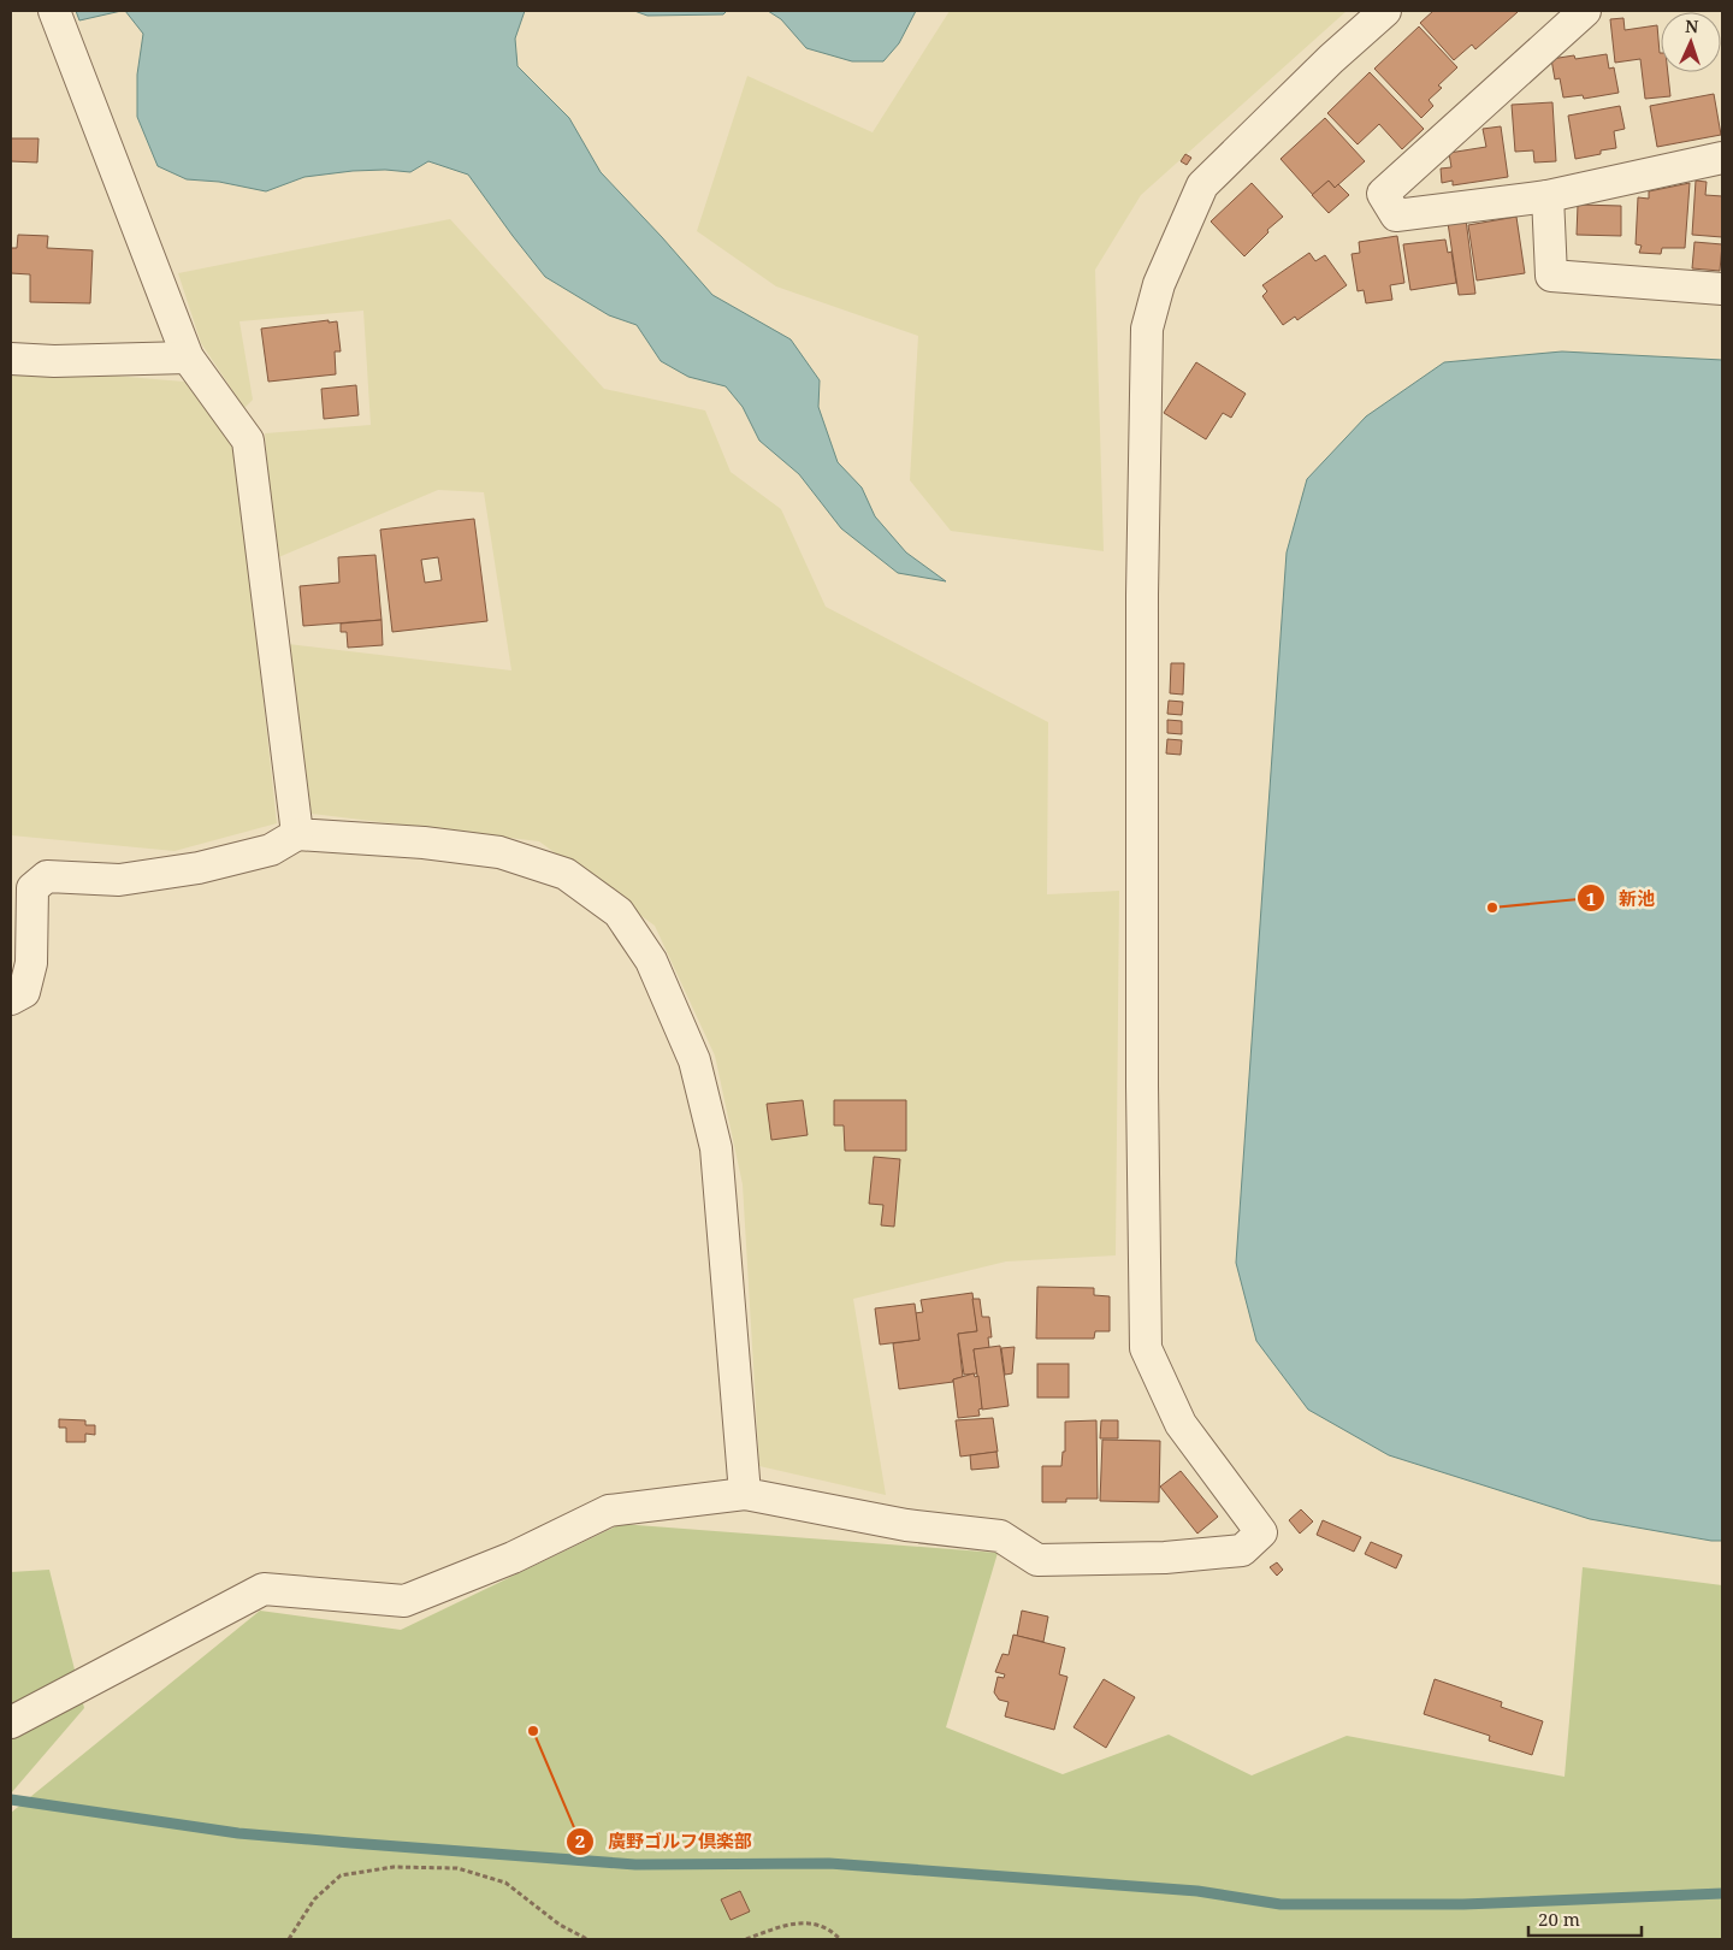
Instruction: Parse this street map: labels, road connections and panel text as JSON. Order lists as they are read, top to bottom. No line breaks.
{"places":["新池","廣野ゴルフ倶楽部"],"scale_bar":"20 m","north":"top"}
